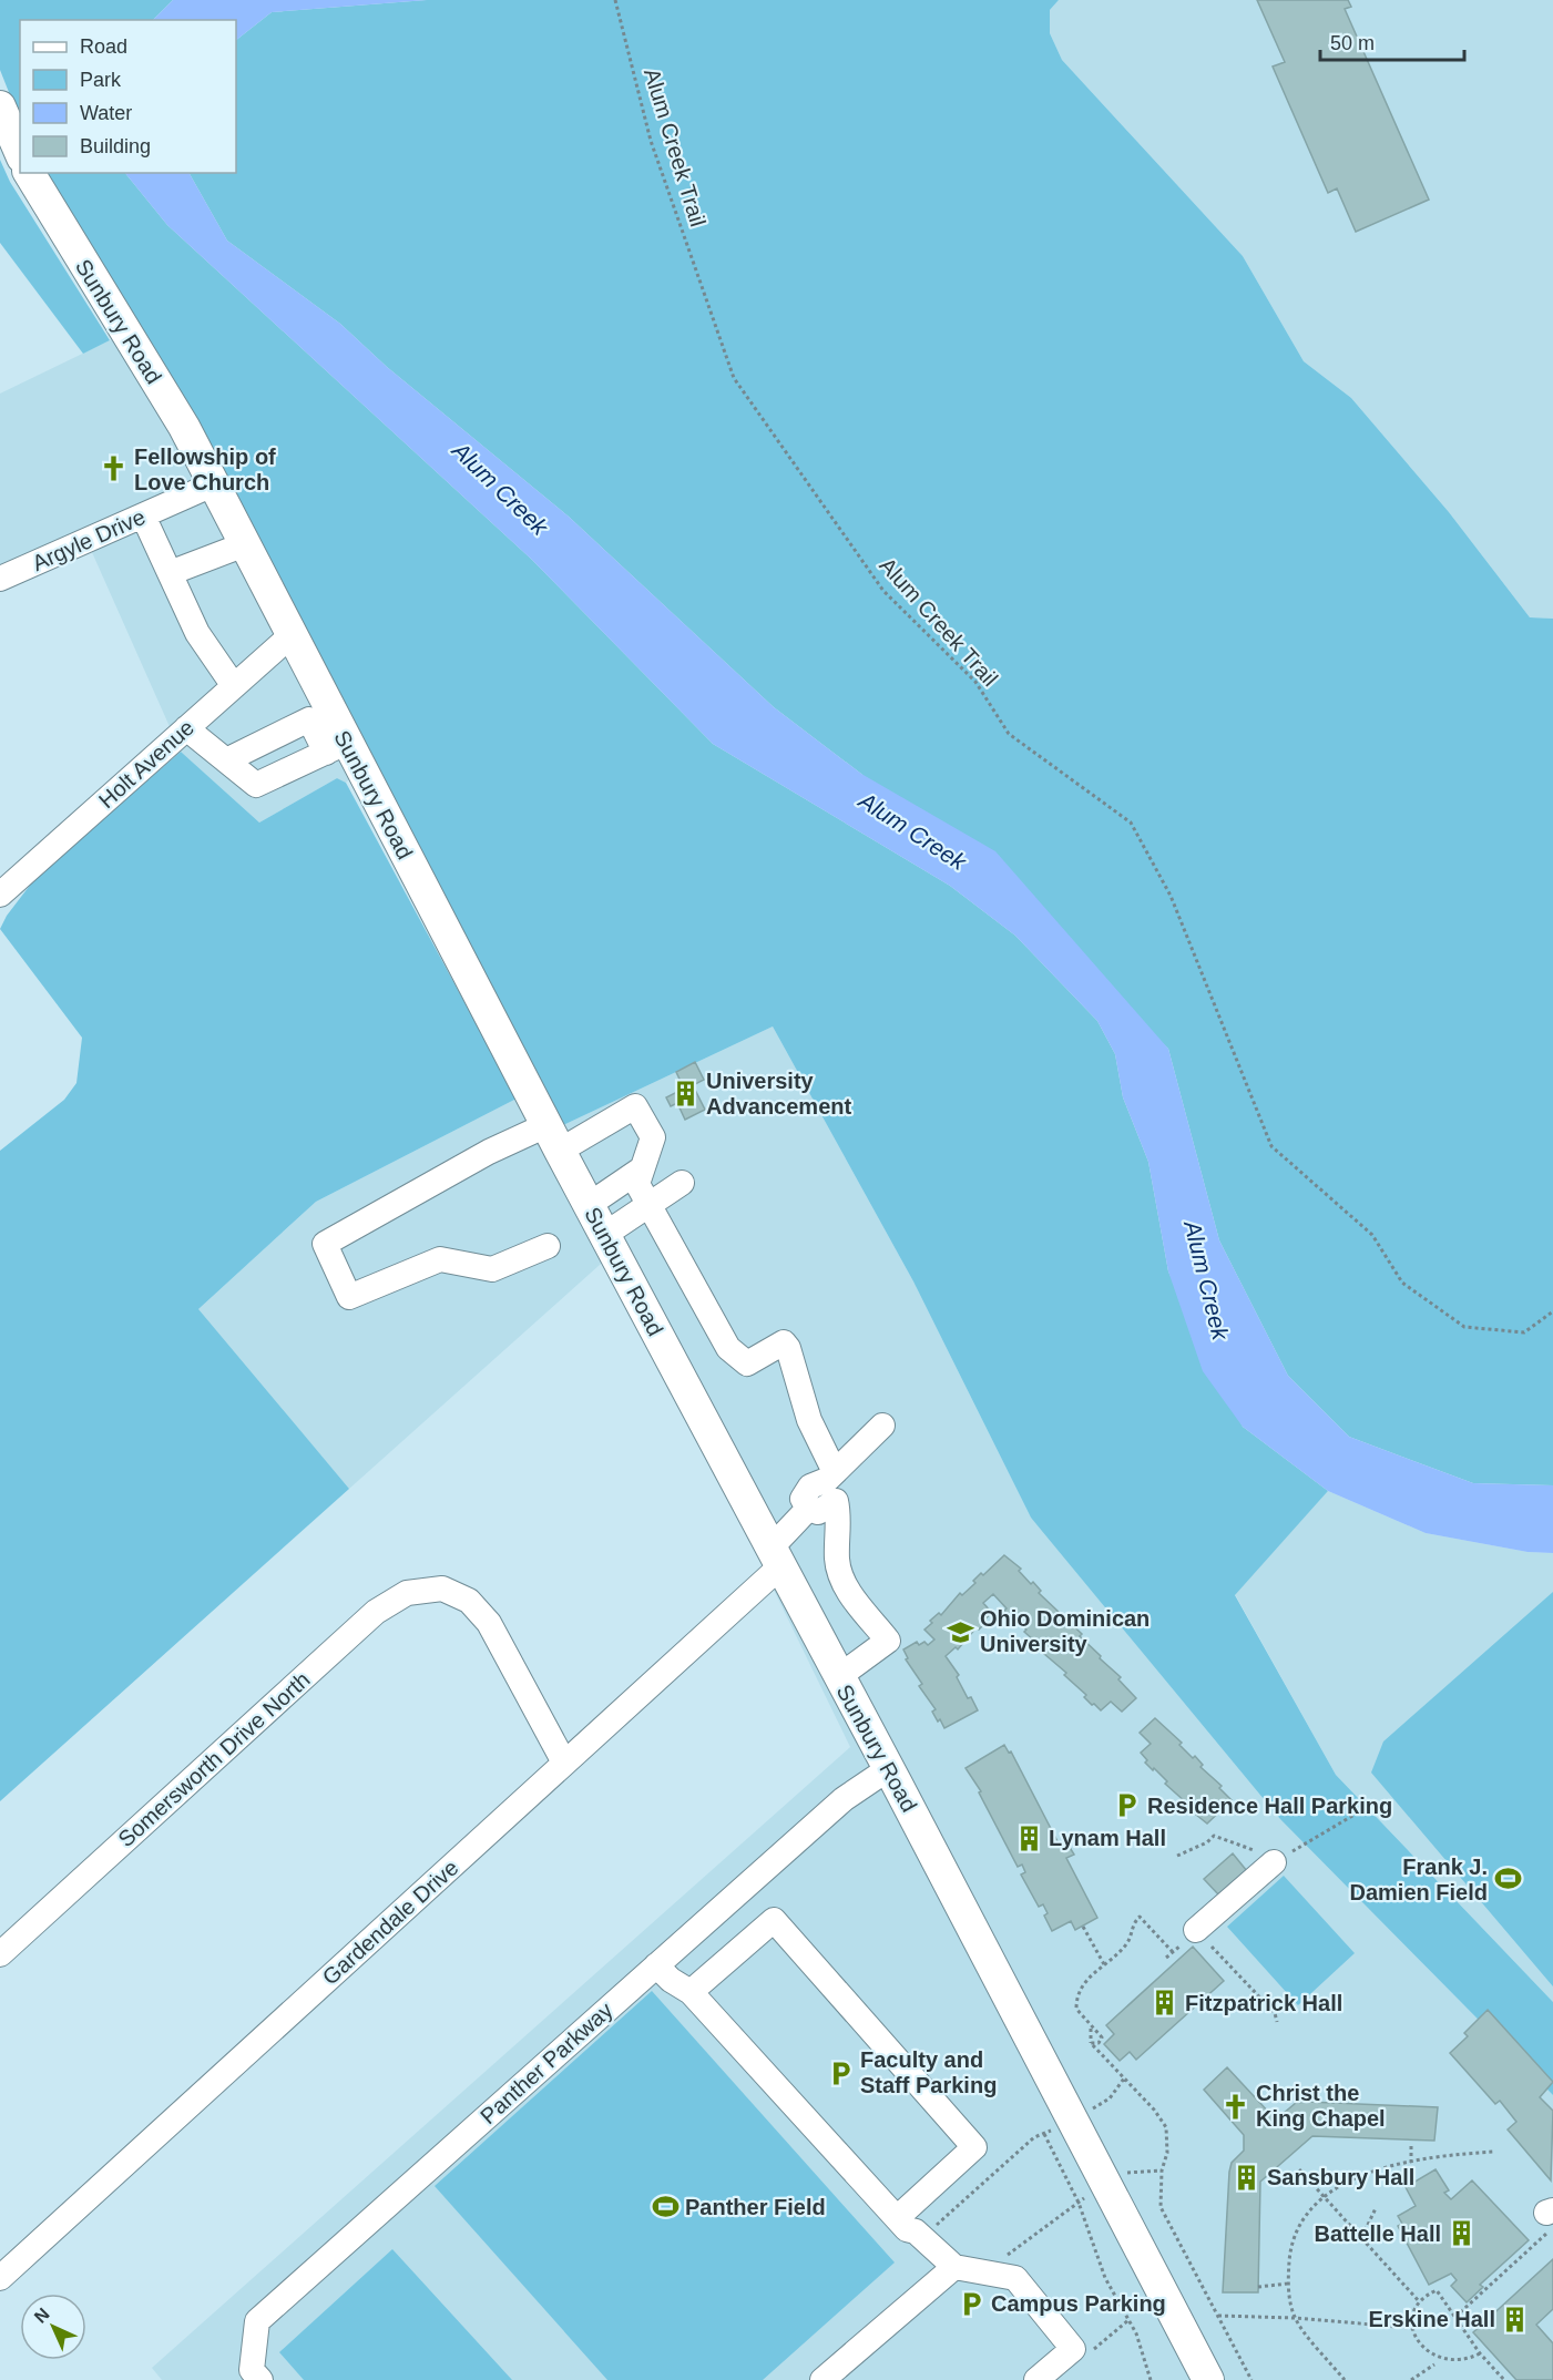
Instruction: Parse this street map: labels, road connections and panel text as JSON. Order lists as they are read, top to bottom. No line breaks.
{"streets":{"main road":["Sunbury Road"],"street":["Argyle Drive","Holt Avenue","Somersworth Drive North","Gardendale Drive","Panther Parkway"],"path":["Alum Creek Trail"]},"crossings":[["Sunbury Road","Argyle Drive"],["Sunbury Road","Holt Avenue"],["Sunbury Road","Gardendale Drive"],["Sunbury Road","Panther Parkway"],["Somersworth Drive North","Gardendale Drive"]],"water":["Alum Creek"],"places":{"church":["Fellowship of Love Church","Christ the King Chapel"],"building":["University Advancement","Lynam Hall","Fitzpatrick Hall","Sansbury Hall","Battelle Hall","Erskine Hall"],"school or university":["Ohio Dominican University"],"parking":["Residence Hall Parking","Faculty and Staff Parking","Campus Parking"],"sports":["Frank J. Damien Field","Panther Field"]},"legend":["Road","Park","Water","Building"],"scale_bar":"50 m","north":"top left"}
